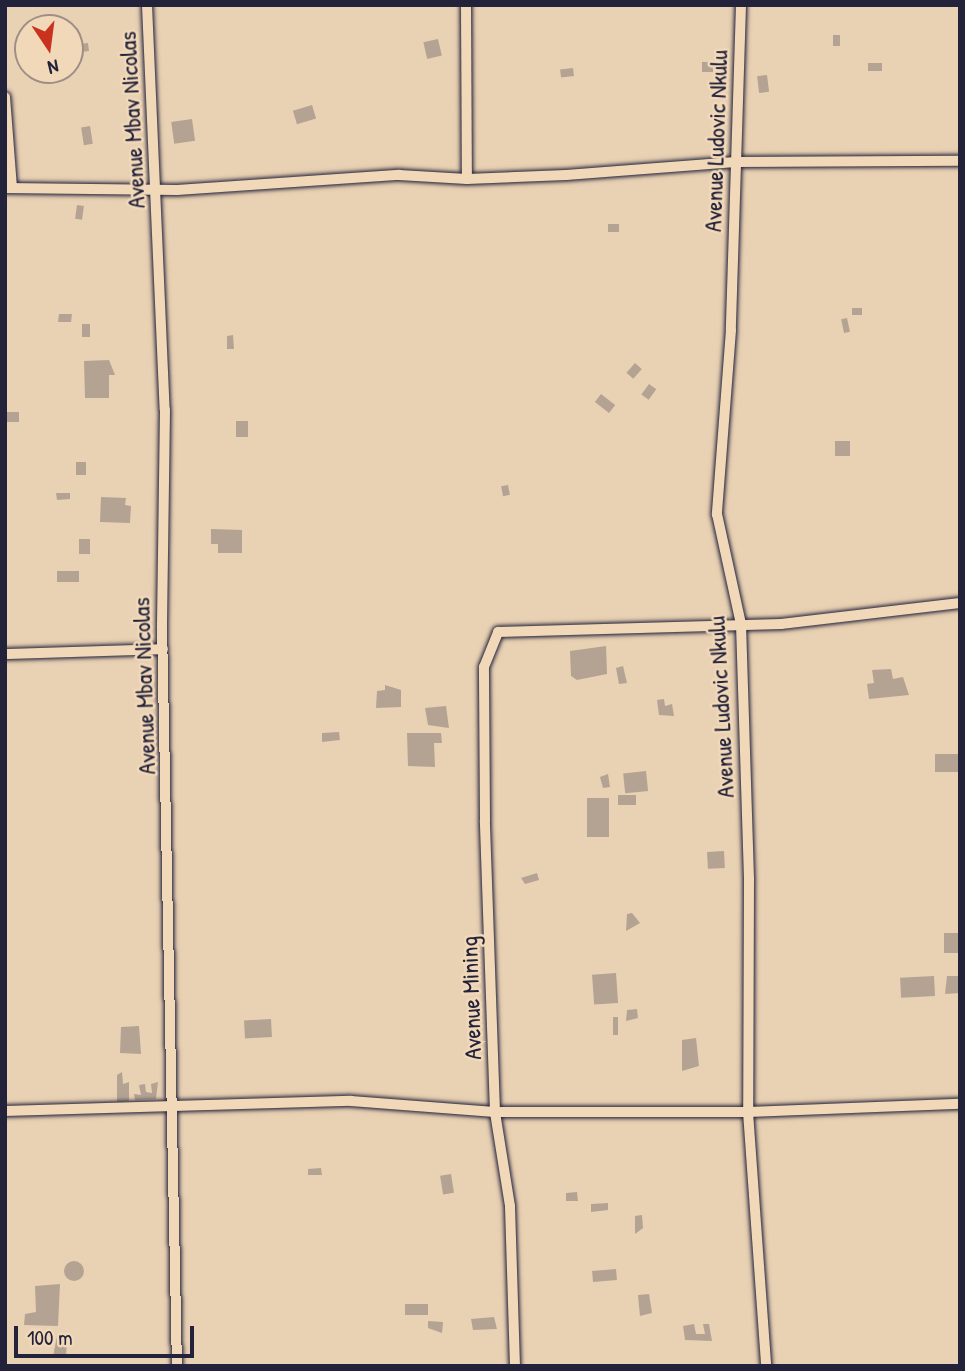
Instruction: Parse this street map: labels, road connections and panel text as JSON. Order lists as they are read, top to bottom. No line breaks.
{"streets":{"street":["Avenue Mbav Nicolas","Avenue Ludovic Nkulu","Avenue Mining"]},"crossings":[["Avenue Ludovic Nkulu","Avenue Mining"]],"scale_bar":"100 m","north":"bottom"}
